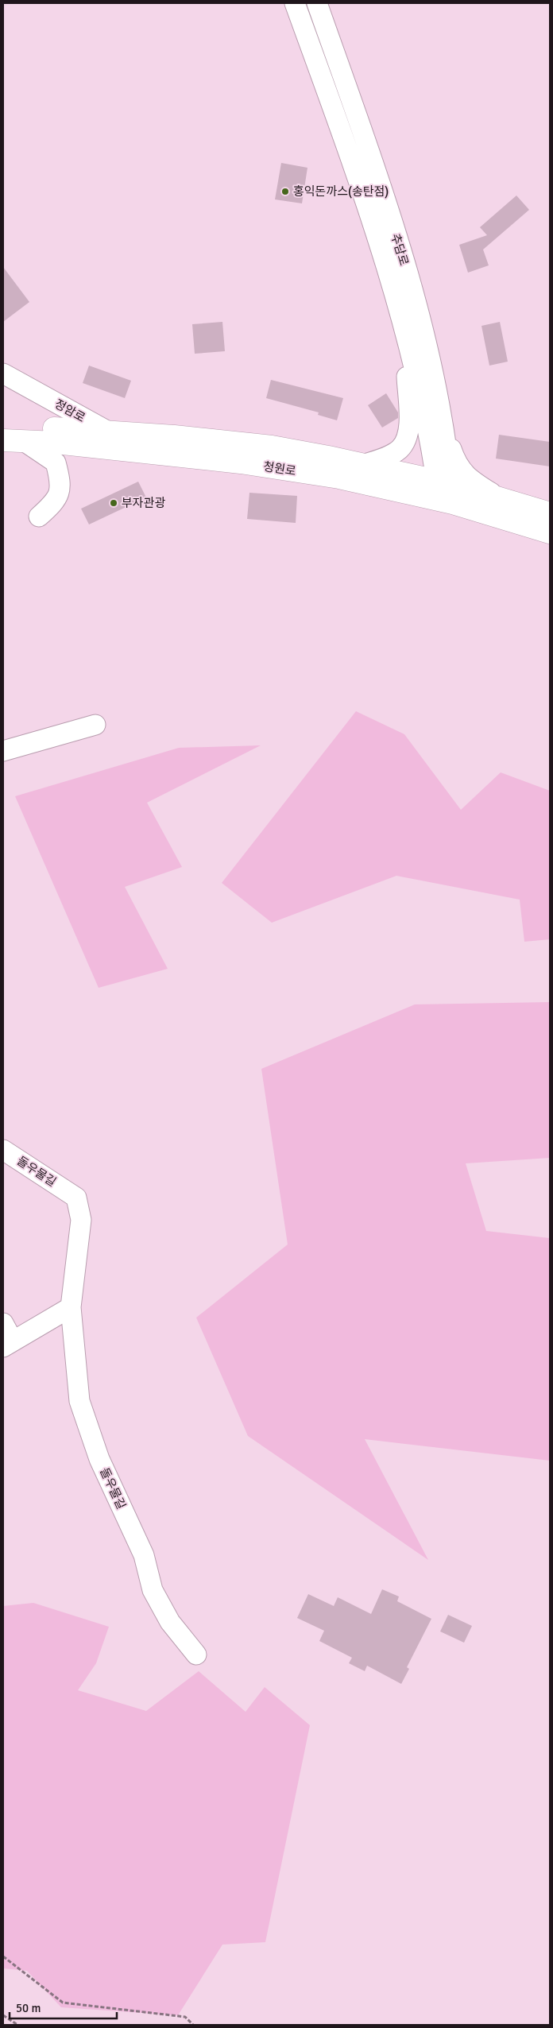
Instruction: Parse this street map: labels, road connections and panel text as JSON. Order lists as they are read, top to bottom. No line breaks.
{"streets":{"main road":["청원로"],"street":["추담로","정암로","돌우물길"]},"crossings":[["추담로","청원로"],["정암로","청원로"]],"places":["홍익돈까스(송탄점)","부자관광"],"scale_bar":"50 m"}
